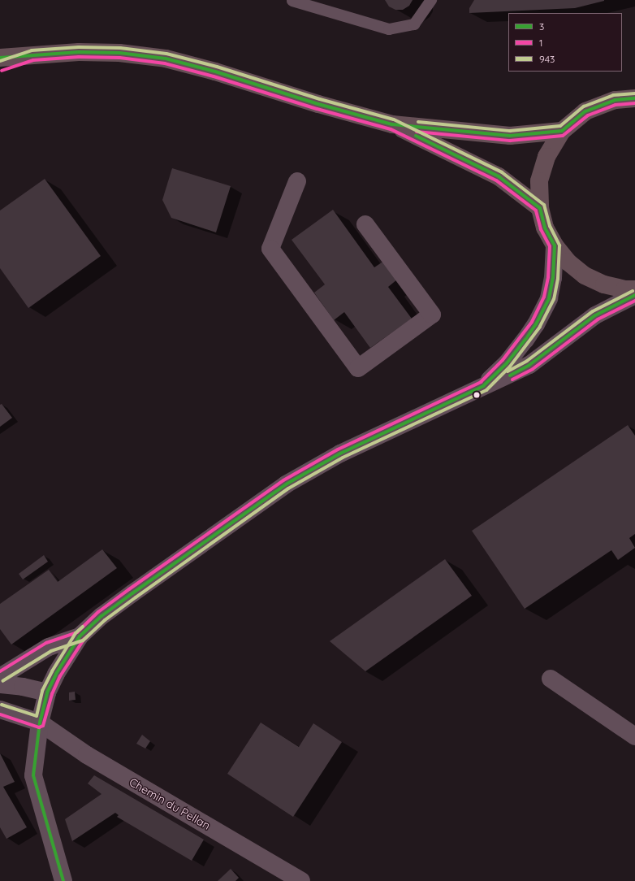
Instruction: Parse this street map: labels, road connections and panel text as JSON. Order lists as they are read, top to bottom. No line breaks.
{"streets":{"street":["Chemin du Pellan"]},"lines":["transit line 943","transit line 3","transit line 1"],"legend":["3","1","943"]}
